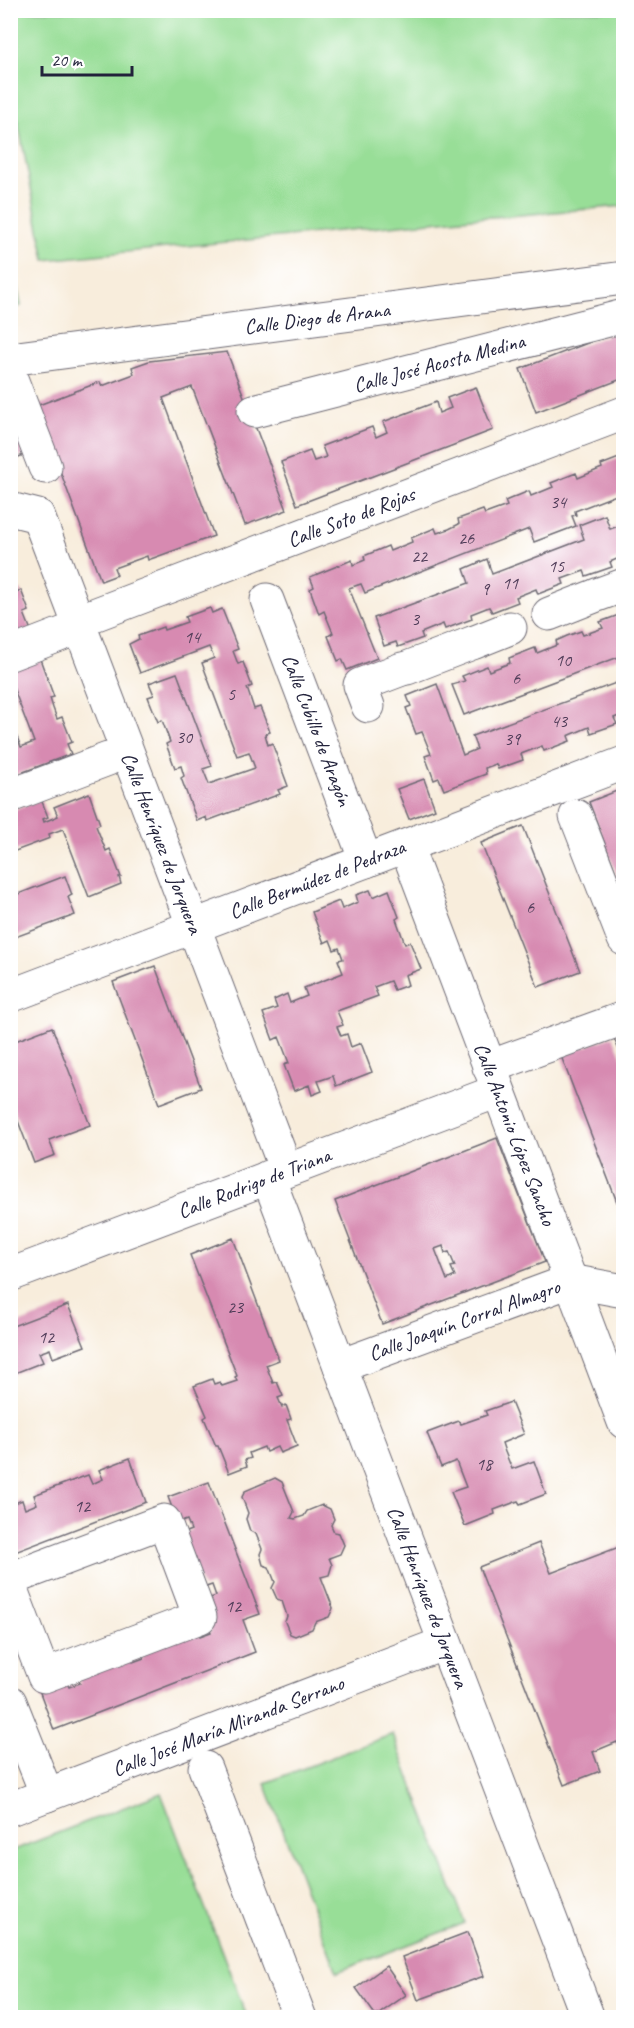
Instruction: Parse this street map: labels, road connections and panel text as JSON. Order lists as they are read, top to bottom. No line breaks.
{"streets":{"street":["Calle Diego de Arana","Calle José Acosta Medina","Calle Soto de Rojas","Calle Cubillo de Aragón","Calle Henríquez de Jorquera","Calle Bermúdez de Pedraza","Calle Antonio López Sancho","Calle Rodrigo de Triana","Calle Joaquín Corral Almagro","Calle José María Miranda Serrano"]},"crossings":[["Calle Soto de Rojas","Calle Henríquez de Jorquera"],["Calle Cubillo de Aragón","Calle Bermúdez de Pedraza"],["Calle Henríquez de Jorquera","Calle Bermúdez de Pedraza"],["Calle Henríquez de Jorquera","Calle Rodrigo de Triana"],["Calle Henríquez de Jorquera","Calle Joaquín Corral Almagro"],["Calle Henríquez de Jorquera","Calle José María Miranda Serrano"],["Calle Bermúdez de Pedraza","Calle Antonio López Sancho"],["Calle Antonio López Sancho","Calle Rodrigo de Triana"],["Calle Antonio López Sancho","Calle Joaquín Corral Almagro"]],"house_numbers":["34","26","22","15","11","9","3","14","10","6","5","43","30","39","6","23","12","18","12","12"],"scale_bar":"20 m"}
